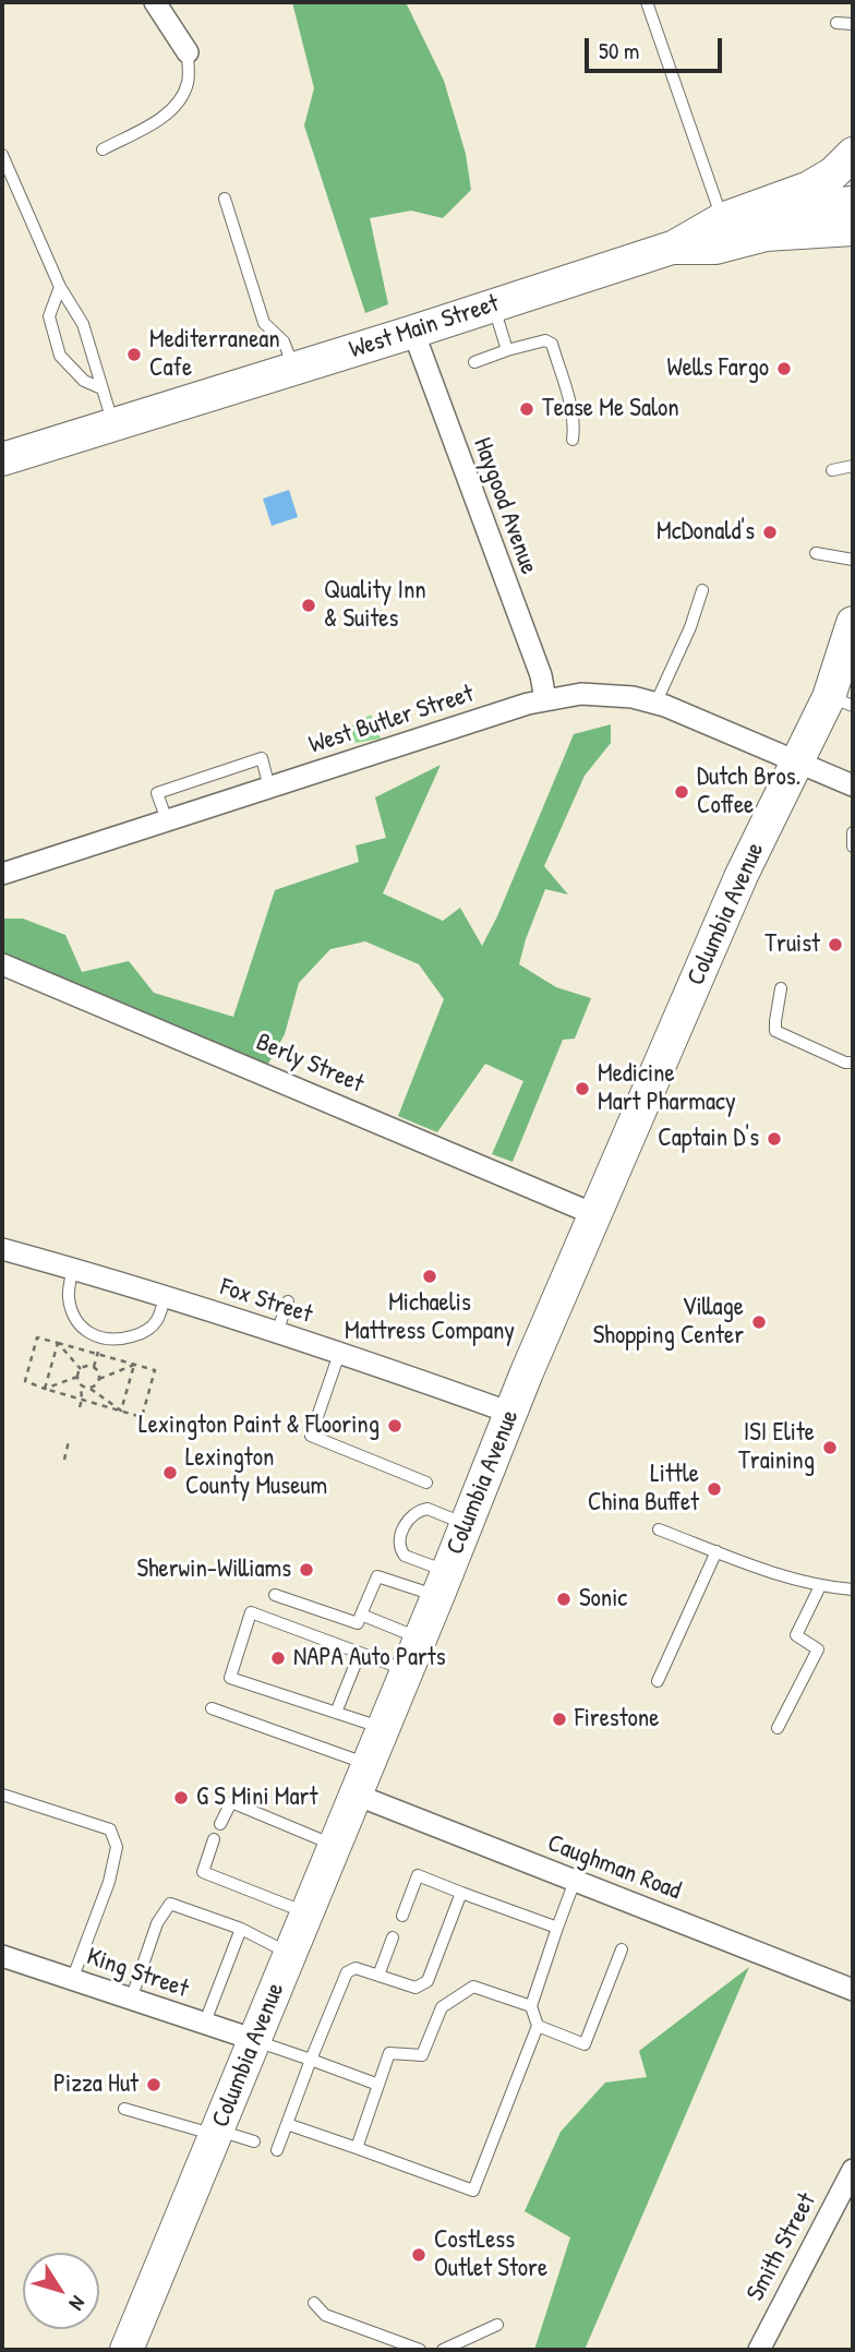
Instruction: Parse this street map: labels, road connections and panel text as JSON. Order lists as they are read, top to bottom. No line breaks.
{"streets":{"main road":["West Main Street","Columbia Avenue"],"street":["Haygood Avenue","West Butler Street","Berly Street","Fox Street","Caughman Road","King Street","Smith Street"]},"crossings":[["West Main Street","Haygood Avenue"],["Haygood Avenue","West Butler Street"],["West Butler Street","Columbia Avenue"],["Columbia Avenue","Berly Street"],["Columbia Avenue","Fox Street"],["Columbia Avenue","Caughman Road"],["Columbia Avenue","King Street"]],"places":["Mediterranean Cafe","Wells Fargo","Tease Me Salon","McDonald's","Quality Inn & Suites","Dutch Bros. Coffee","Truist","Medicine Mart Pharmacy","Captain D's","Michaelis Mattress Company","Village Shopping Center","Lexington Paint & Flooring","ISI Elite Training","Lexington County Museum","Little China Buffet","Sherwin-Williams","Sonic","NAPA Auto Parts","Firestone","G S Mini Mart","Pizza Hut","CostLess Outlet Store"],"scale_bar":"50 m","north":"bottom right"}
